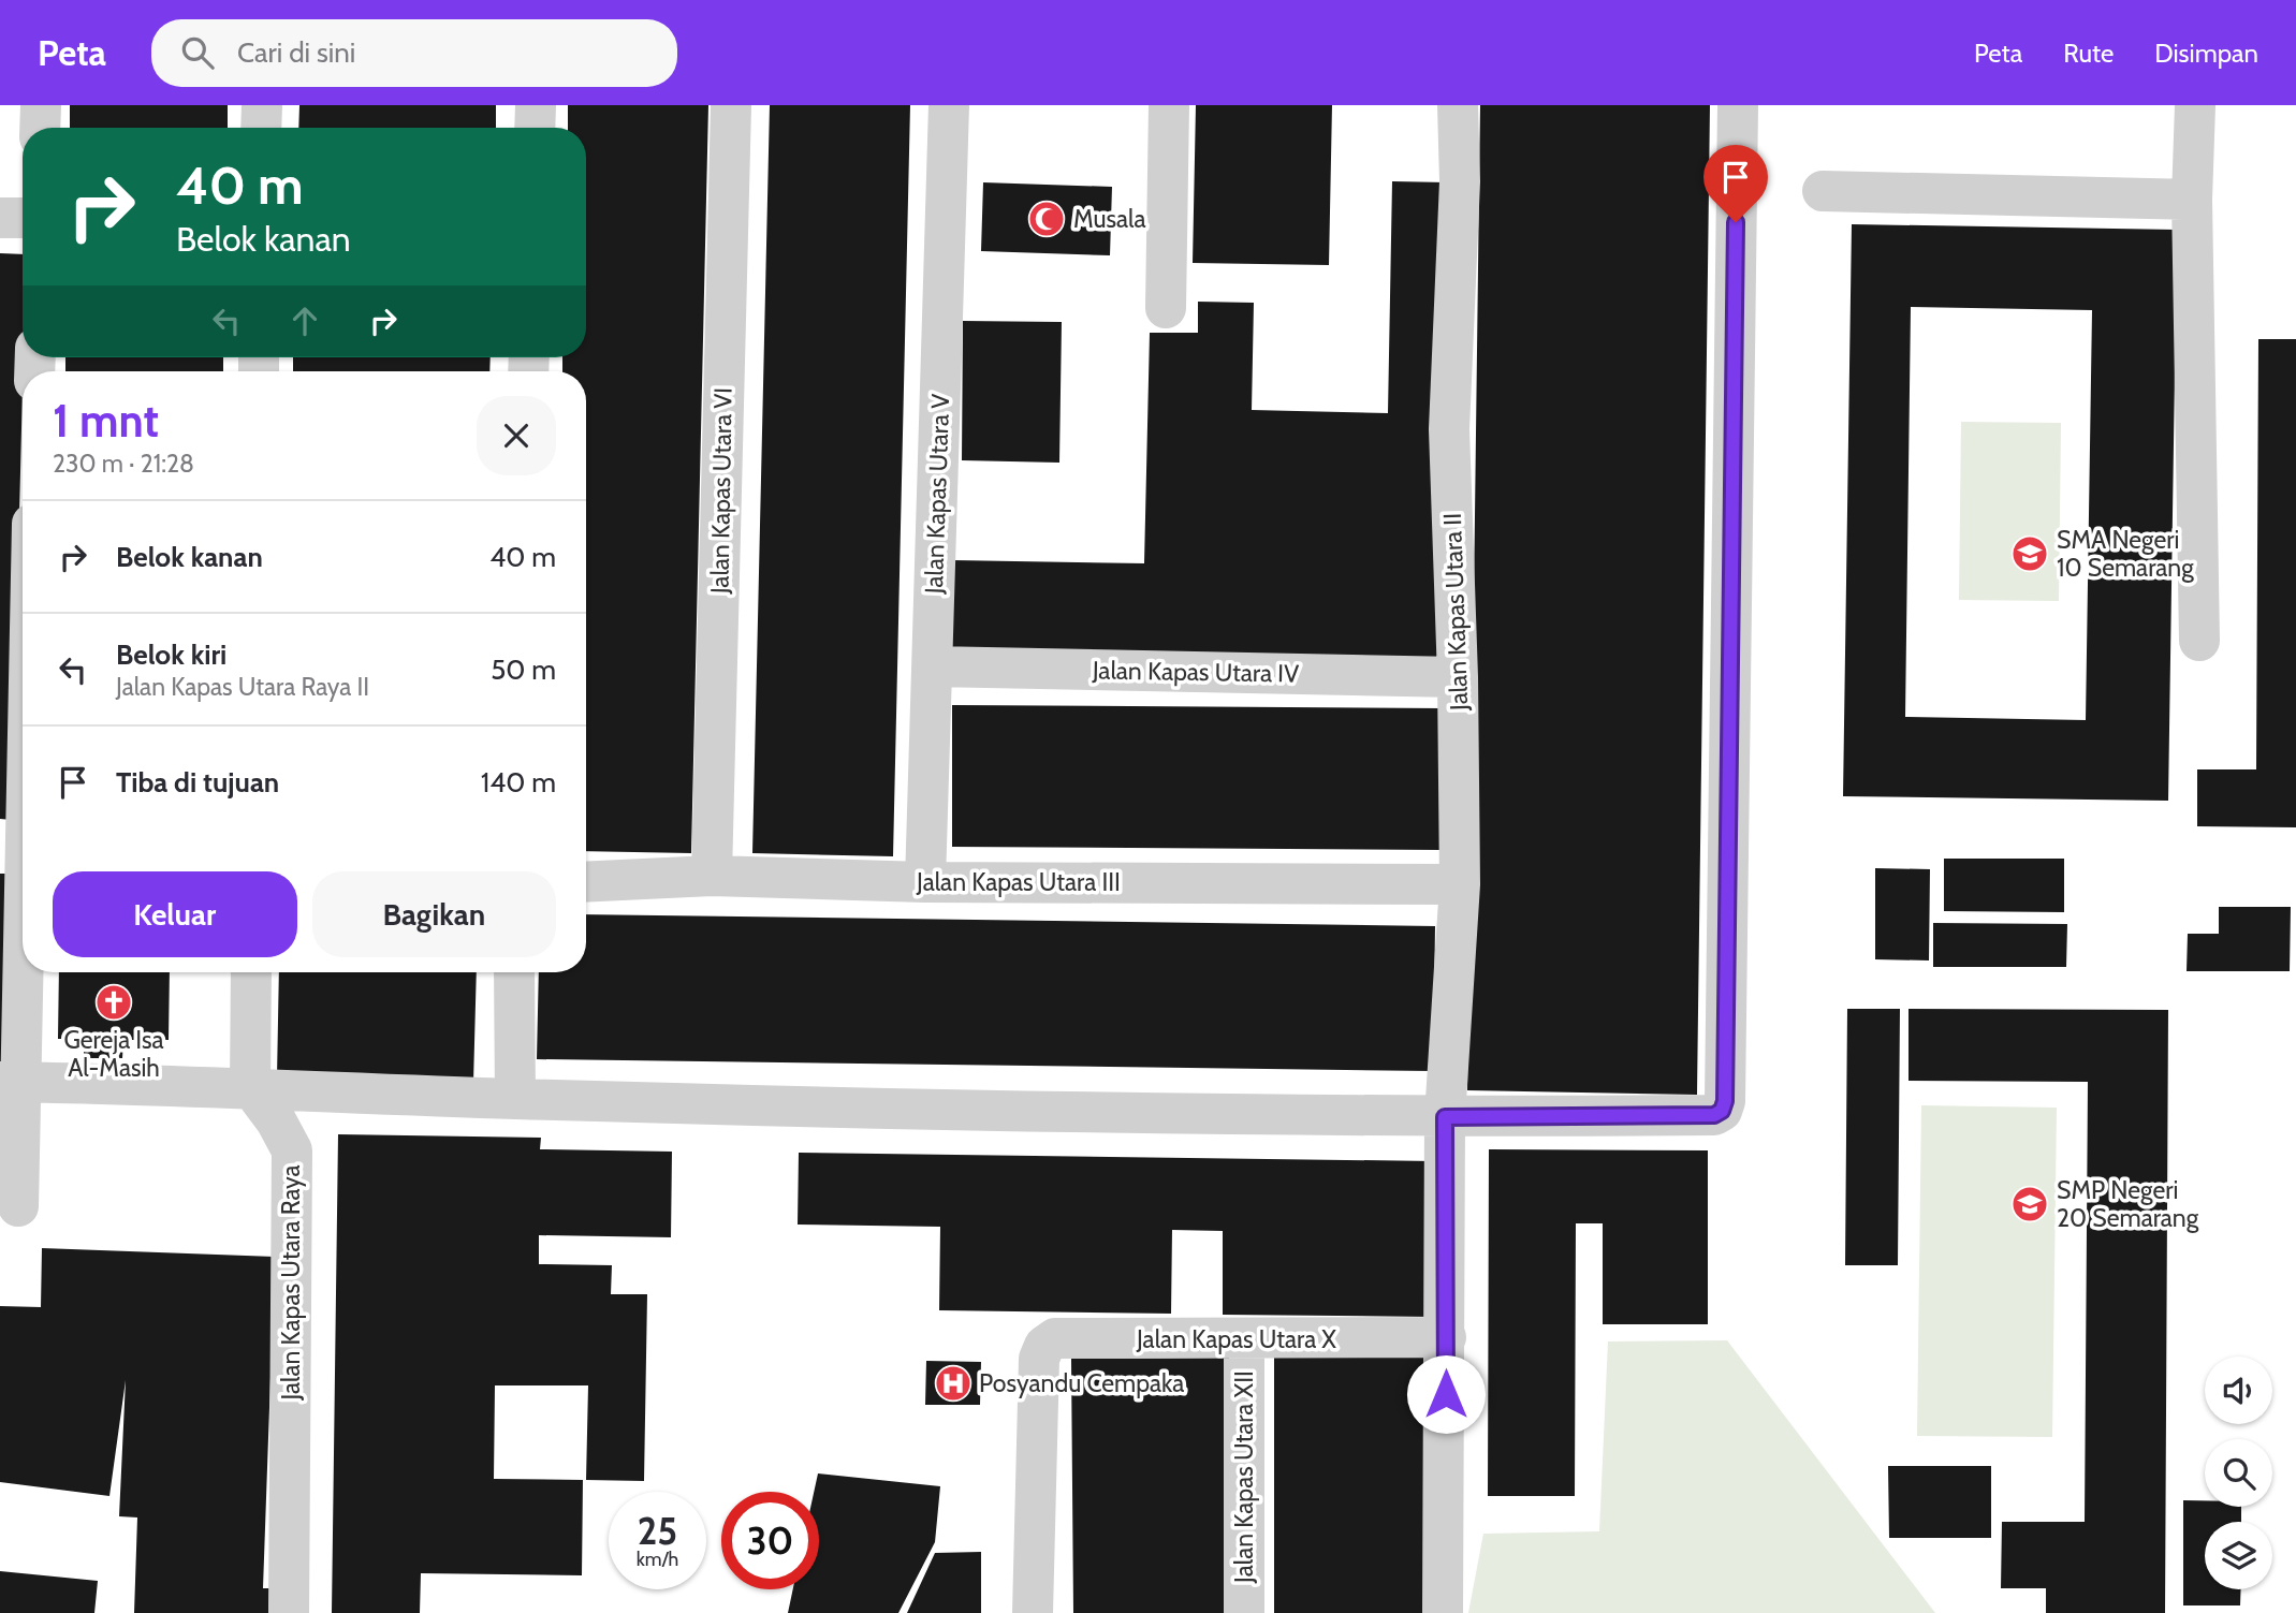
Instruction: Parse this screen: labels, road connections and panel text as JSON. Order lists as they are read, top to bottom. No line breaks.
{"streets":{"street":["Jalan Kapas Utara VI","Jalan Kapas Utara V","Jalan Kapas Utara II","Jalan Kapas Utara IV","Jalan Kapas Utara III","Jalan Kapas Utara Raya","Jalan Kapas Utara X","Jalan Kapas Utara XII"]},"crossings":[["Jalan Kapas Utara VI","Jalan Kapas Utara III"],["Jalan Kapas Utara V","Jalan Kapas Utara IV"],["Jalan Kapas Utara V","Jalan Kapas Utara III"],["Jalan Kapas Utara II","Jalan Kapas Utara IV"],["Jalan Kapas Utara II","Jalan Kapas Utara III"],["Jalan Kapas Utara II","Jalan Kapas Utara X"],["Jalan Kapas Utara X","Jalan Kapas Utara XII"]],"places":{"mosque":["Musala"],"school or university":["SMA Negeri 10 Semarang","SMP Negeri 20 Semarang"],"church":["Gereja Isa Al-Masih"],"hospital":["Posyandu Cempaka"]},"page":{"header":"Peta","search":"Cari di sini","nav":["Peta","Rute","Disimpan"],"turn":["40 m","Belok kanan"],"heading":["1 mnt","230 m · 21:28"],"list":[{"name":"Belok kanan","value":"40 m"},{"name":"Belok kiri","note":"Jalan Kapas Utara Raya II","value":"50 m"},{"name":"Tiba di tujuan","value":"140 m"}],"buttons":["Keluar","Bagikan"],"speed":"25 km/h","limit":"30"}}
